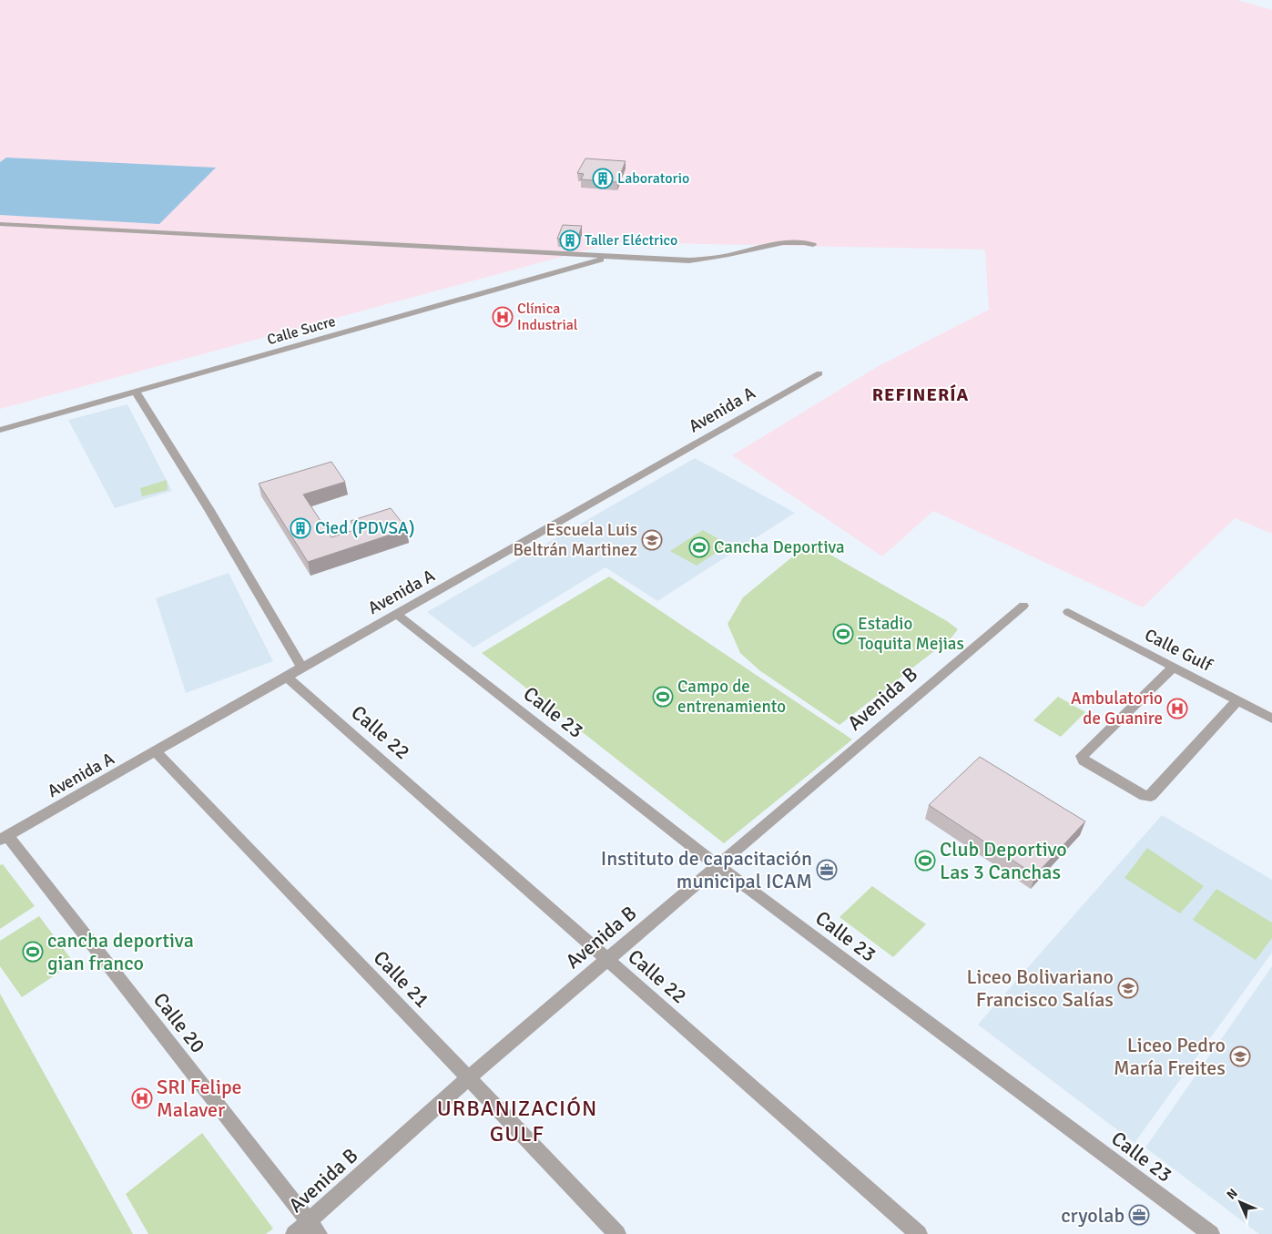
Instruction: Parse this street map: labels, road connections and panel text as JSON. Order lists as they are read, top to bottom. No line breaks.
{"streets":{"street":["Calle Sucre","Avenida A","Calle Gulf","Avenida B","Calle 23","Calle 22","Calle 21","Calle 20"]},"crossings":[["Avenida A","Calle 23"],["Avenida A","Calle 22"],["Avenida A","Calle 21"],["Avenida A","Calle 20"],["Avenida B","Calle 23"],["Avenida B","Calle 22"],["Avenida B","Calle 21"],["Avenida B","Calle 20"]],"districts":["REFINERÍA","URBANIZACIÓN GULF"],"places":{"building":["Laboratorio","Taller Eléctrico","Cied (PDVSA)"],"hospital":["Clínica Industrial","Ambulatorio de Guanire","SRI Felipe Malaver"],"school or university":["Escuela Luis Beltrán Martinez","Liceo Bolivariano Francisco Salías","Liceo Pedro María Freites"],"sports":["Cancha Deportiva","Estadio Toquita Mejias","Campo de entrenamiento","Club Deportivo Las 3 Canchas","cancha deportiva gian franco"],"office":["Instituto de capacitación municipal ICAM","cryolab"]},"north":"top left"}
